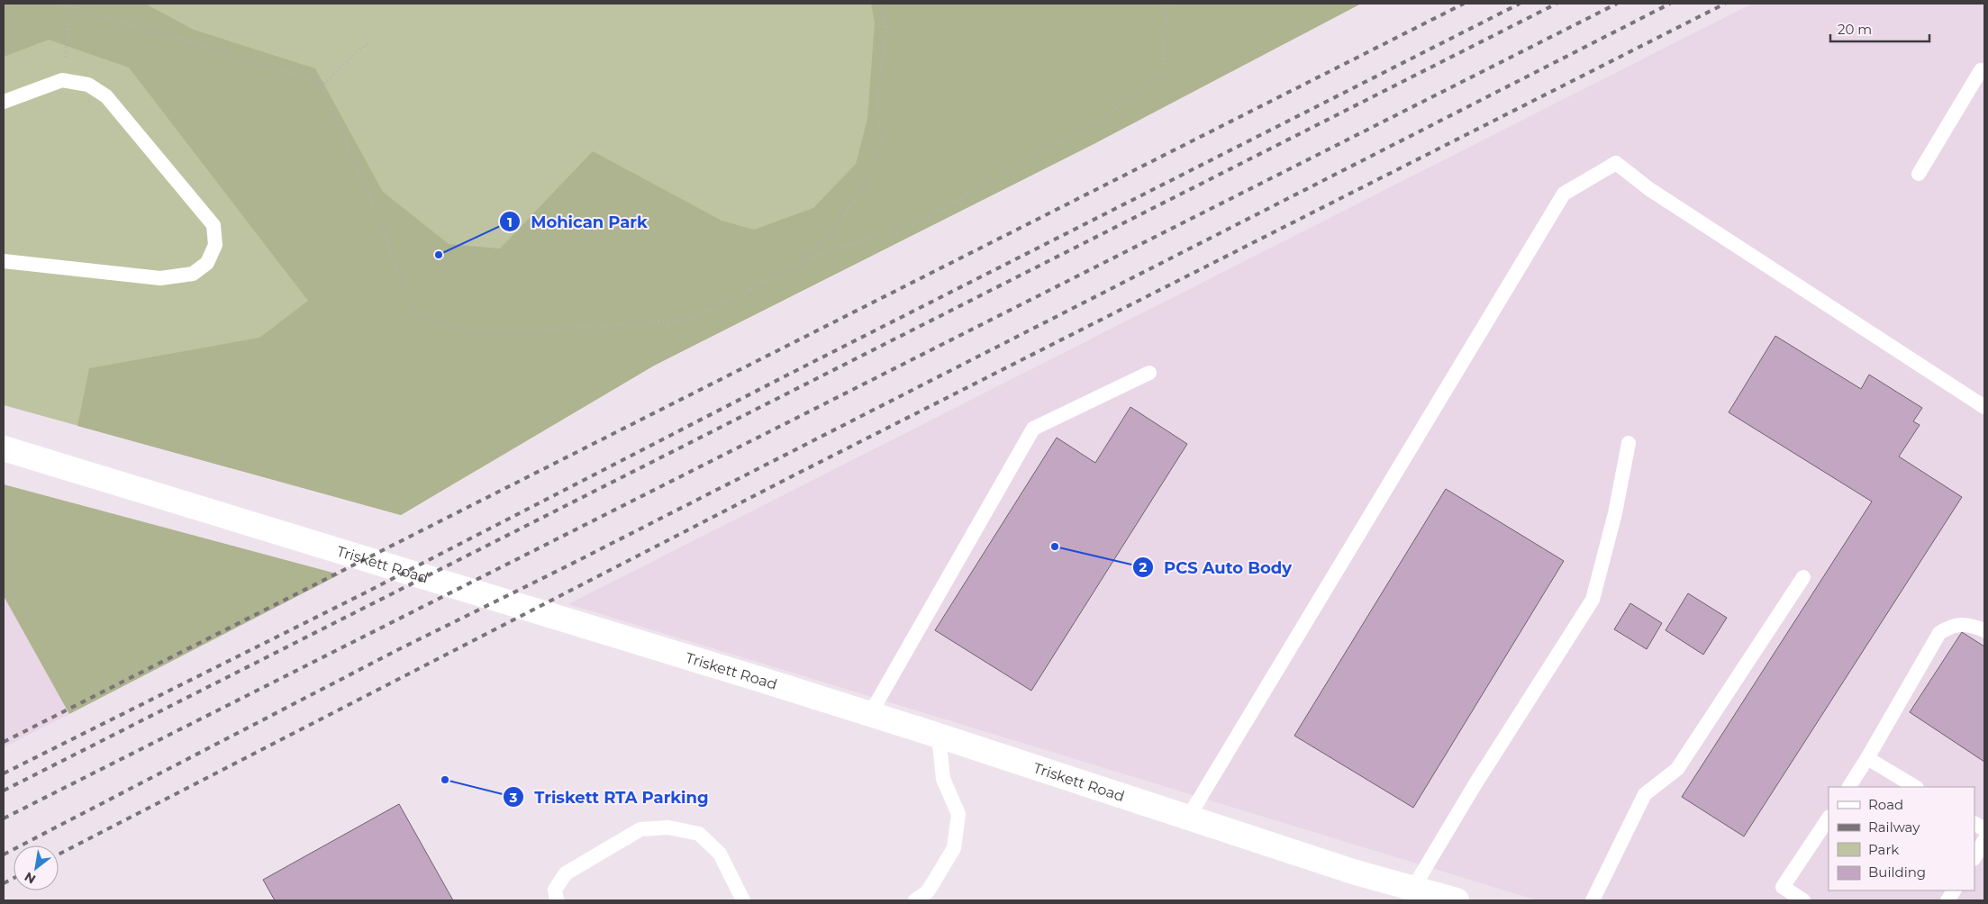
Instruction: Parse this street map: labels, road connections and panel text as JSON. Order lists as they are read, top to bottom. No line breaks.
{"streets":{"main road":["Triskett Road"]},"places":["Mohican Park","PCS Auto Body","Triskett RTA Parking"],"legend":["Road","Railway","Park","Building"],"scale_bar":"20 m","north":"bottom left"}
